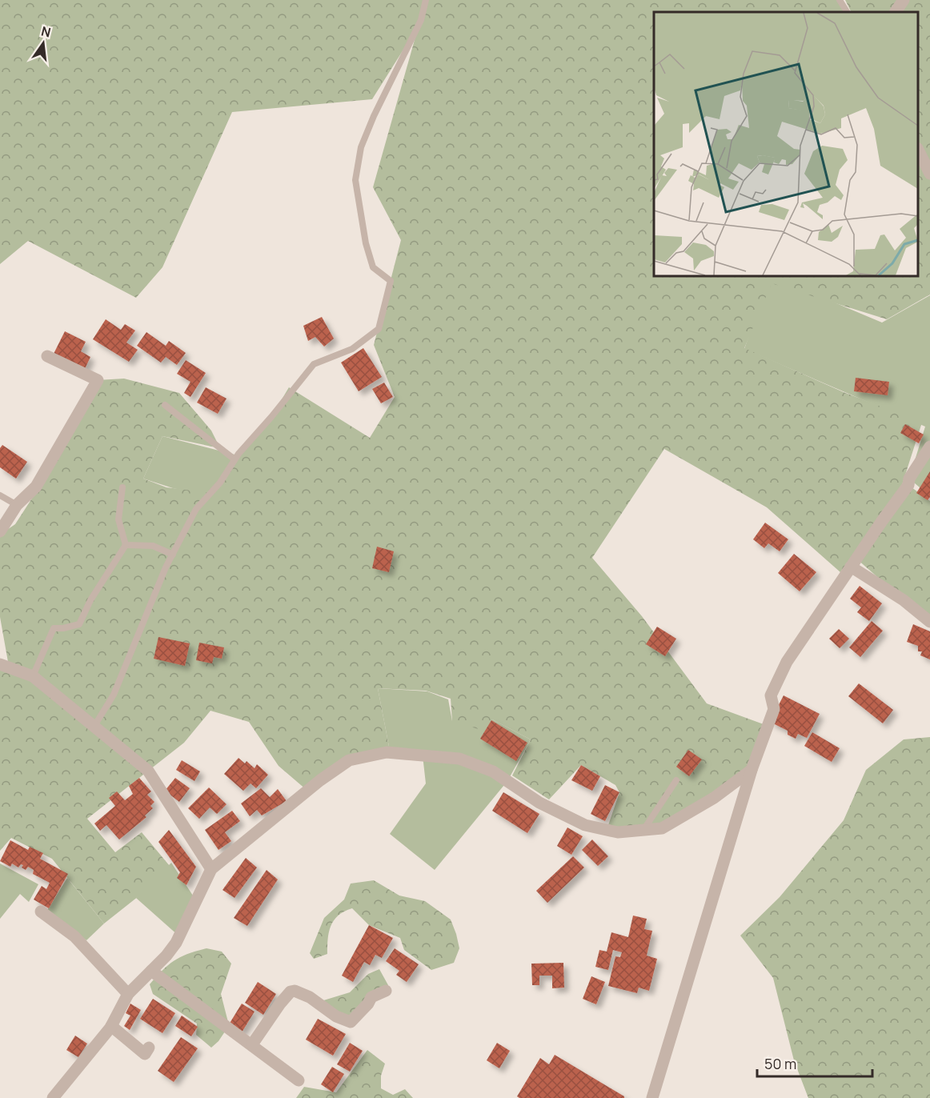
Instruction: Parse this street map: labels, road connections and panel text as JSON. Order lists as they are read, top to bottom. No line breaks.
{"scale_bar":"50 m","north":"top"}
